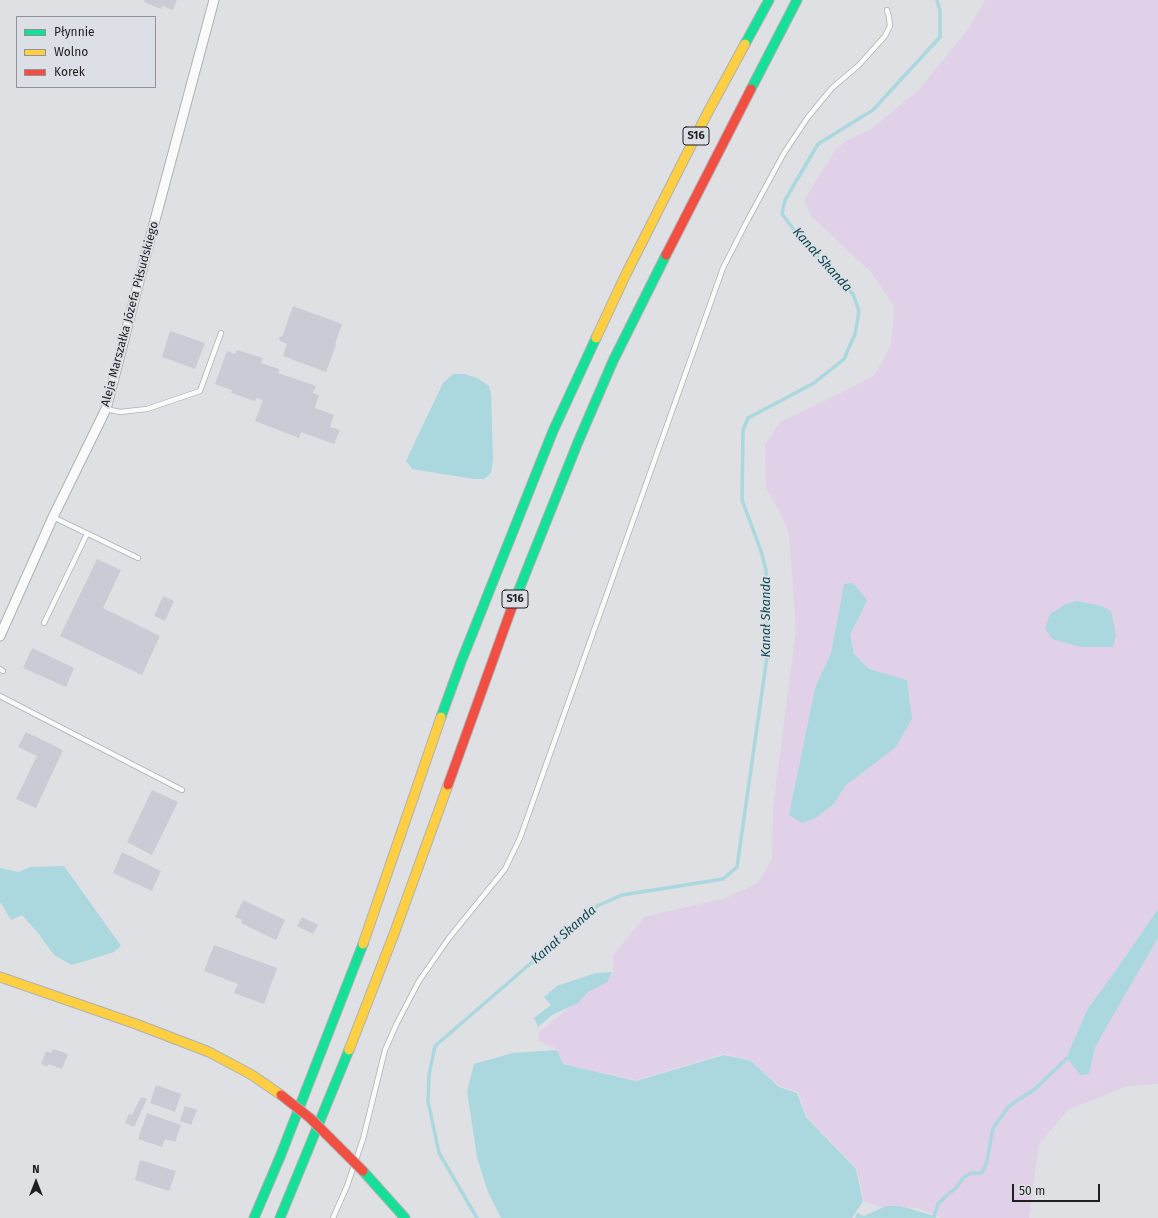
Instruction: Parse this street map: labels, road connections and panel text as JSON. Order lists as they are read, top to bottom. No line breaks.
{"streets":{"main road":["S16"],"street":["Aleja Marszałka Józefa Piłsudskiego"]},"water":["Kanał Skanda"],"legend":["Płynnie","Wolno","Korek"],"scale_bar":"50 m","north":"top"}
